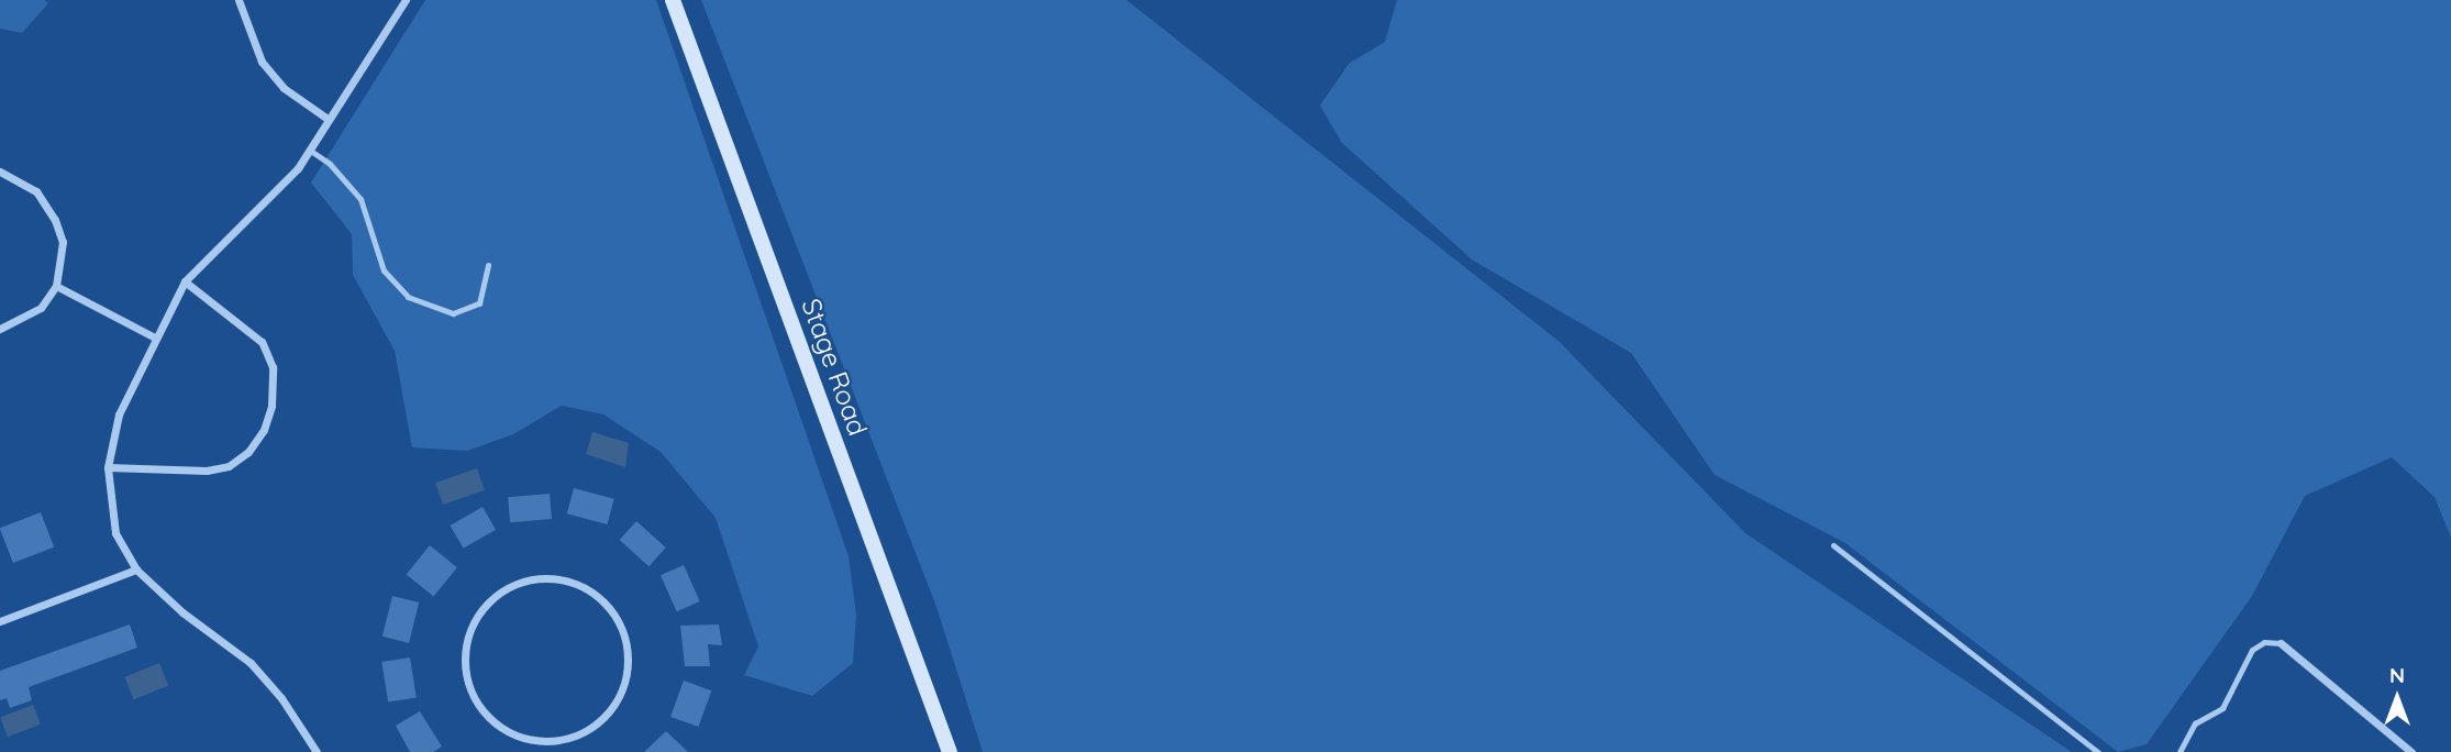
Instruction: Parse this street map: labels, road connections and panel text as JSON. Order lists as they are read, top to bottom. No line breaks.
{"streets":{"street":["Stage Road"]},"north":"top"}
